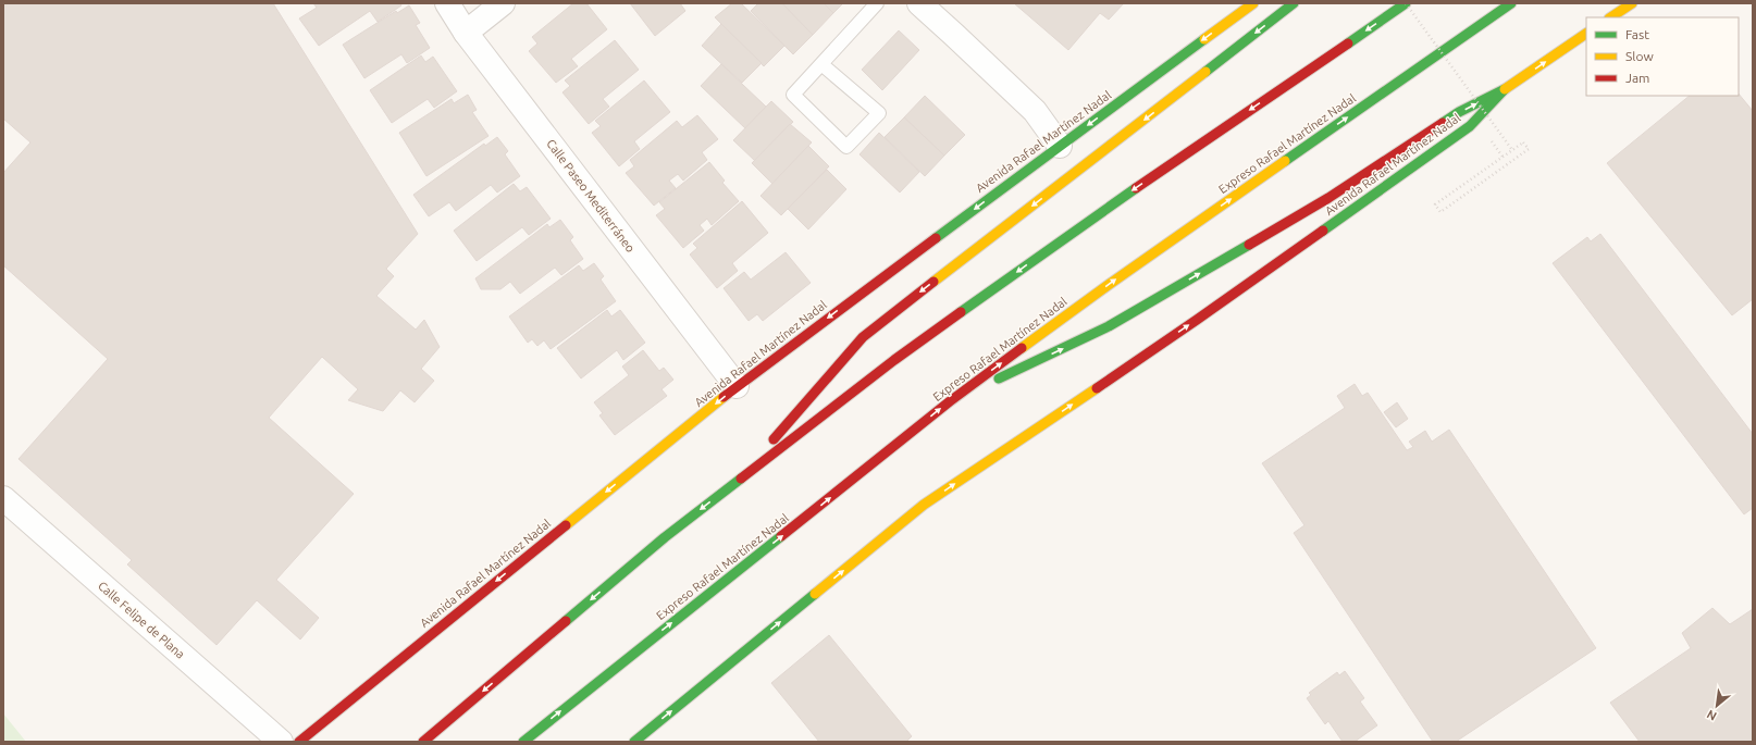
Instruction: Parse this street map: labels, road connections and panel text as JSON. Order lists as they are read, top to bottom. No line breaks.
{"streets":{"main road":["Avenida Rafael Martínez Nadal","Expreso Rafael Martínez Nadal"],"street":["Calle Paseo Mediterráneo","Calle Felipe de Plana"]},"crossings":[["Avenida Rafael Martínez Nadal","Calle Paseo Mediterráneo"]],"legend":["Fast","Slow","Jam"],"north":"bottom left"}
